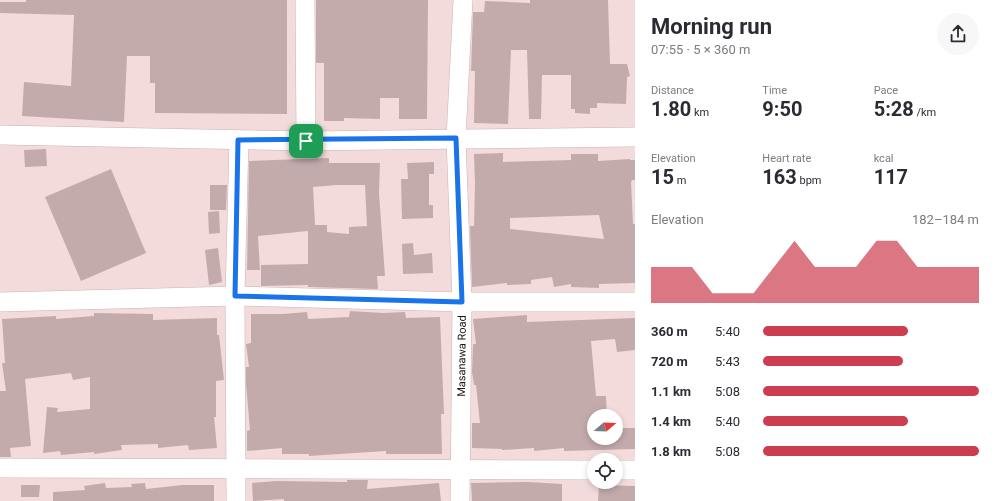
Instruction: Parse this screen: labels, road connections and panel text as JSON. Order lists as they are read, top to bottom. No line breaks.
{"streets":{"street":["Masanawa Road"]},"north":"right","page":{"heading":["Morning run","07:55 · 5 × 360 m"],"stats":[["Distance","1.80 km"],["Time","9:50"],["Pace","5:28 /km"],["Elevation","15 m"],["Heart rate","163 bpm"],["kcal","117"]],"chart":["Elevation","182–184 m"],"list":[{"name":"360 m","note":"5:40"},{"name":"720 m","note":"5:43"},{"name":"1.1 km","note":"5:08"},{"name":"1.4 km","note":"5:40"},{"name":"1.8 km","note":"5:08"}]}}
